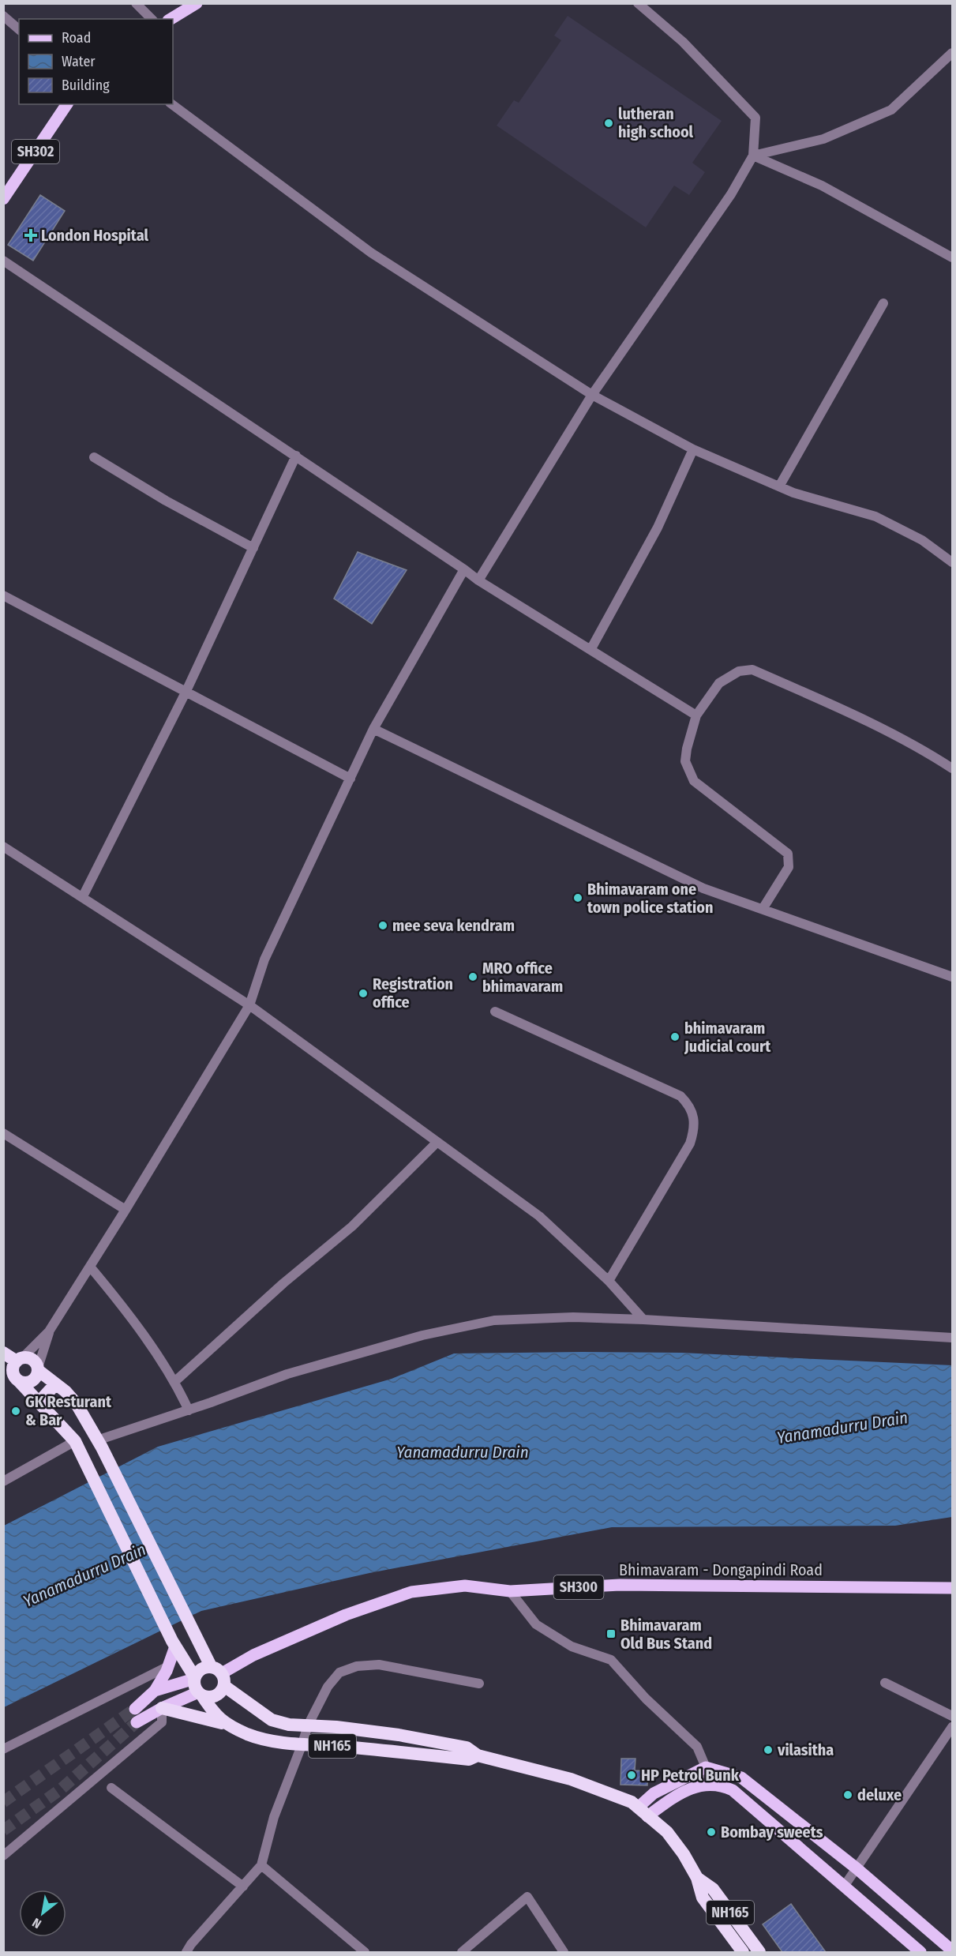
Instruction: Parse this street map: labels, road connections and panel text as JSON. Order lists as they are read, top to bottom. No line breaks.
{"streets":{"highway":["NH165"],"main road":["SH302","Bhimavaram - Dongapindi Road","SH300"]},"crossings":[["Bhimavaram - Dongapindi Road","NH165"]],"water":["Yanamadurru Drain"],"places":{"other":["lutheran high school","Bhimavaram one town police station","mee seva kendram","MRO office bhimavaram","Registration office","bhimavaram Judicial court","GK Resturant & Bar","vilasitha","HP Petrol Bunk","deluxe","Bombay sweets"],"health":["London Hospital"],"transit":["Bhimavaram Old Bus Stand"]},"legend":["Road","Water","Building"],"north":"bottom left"}
